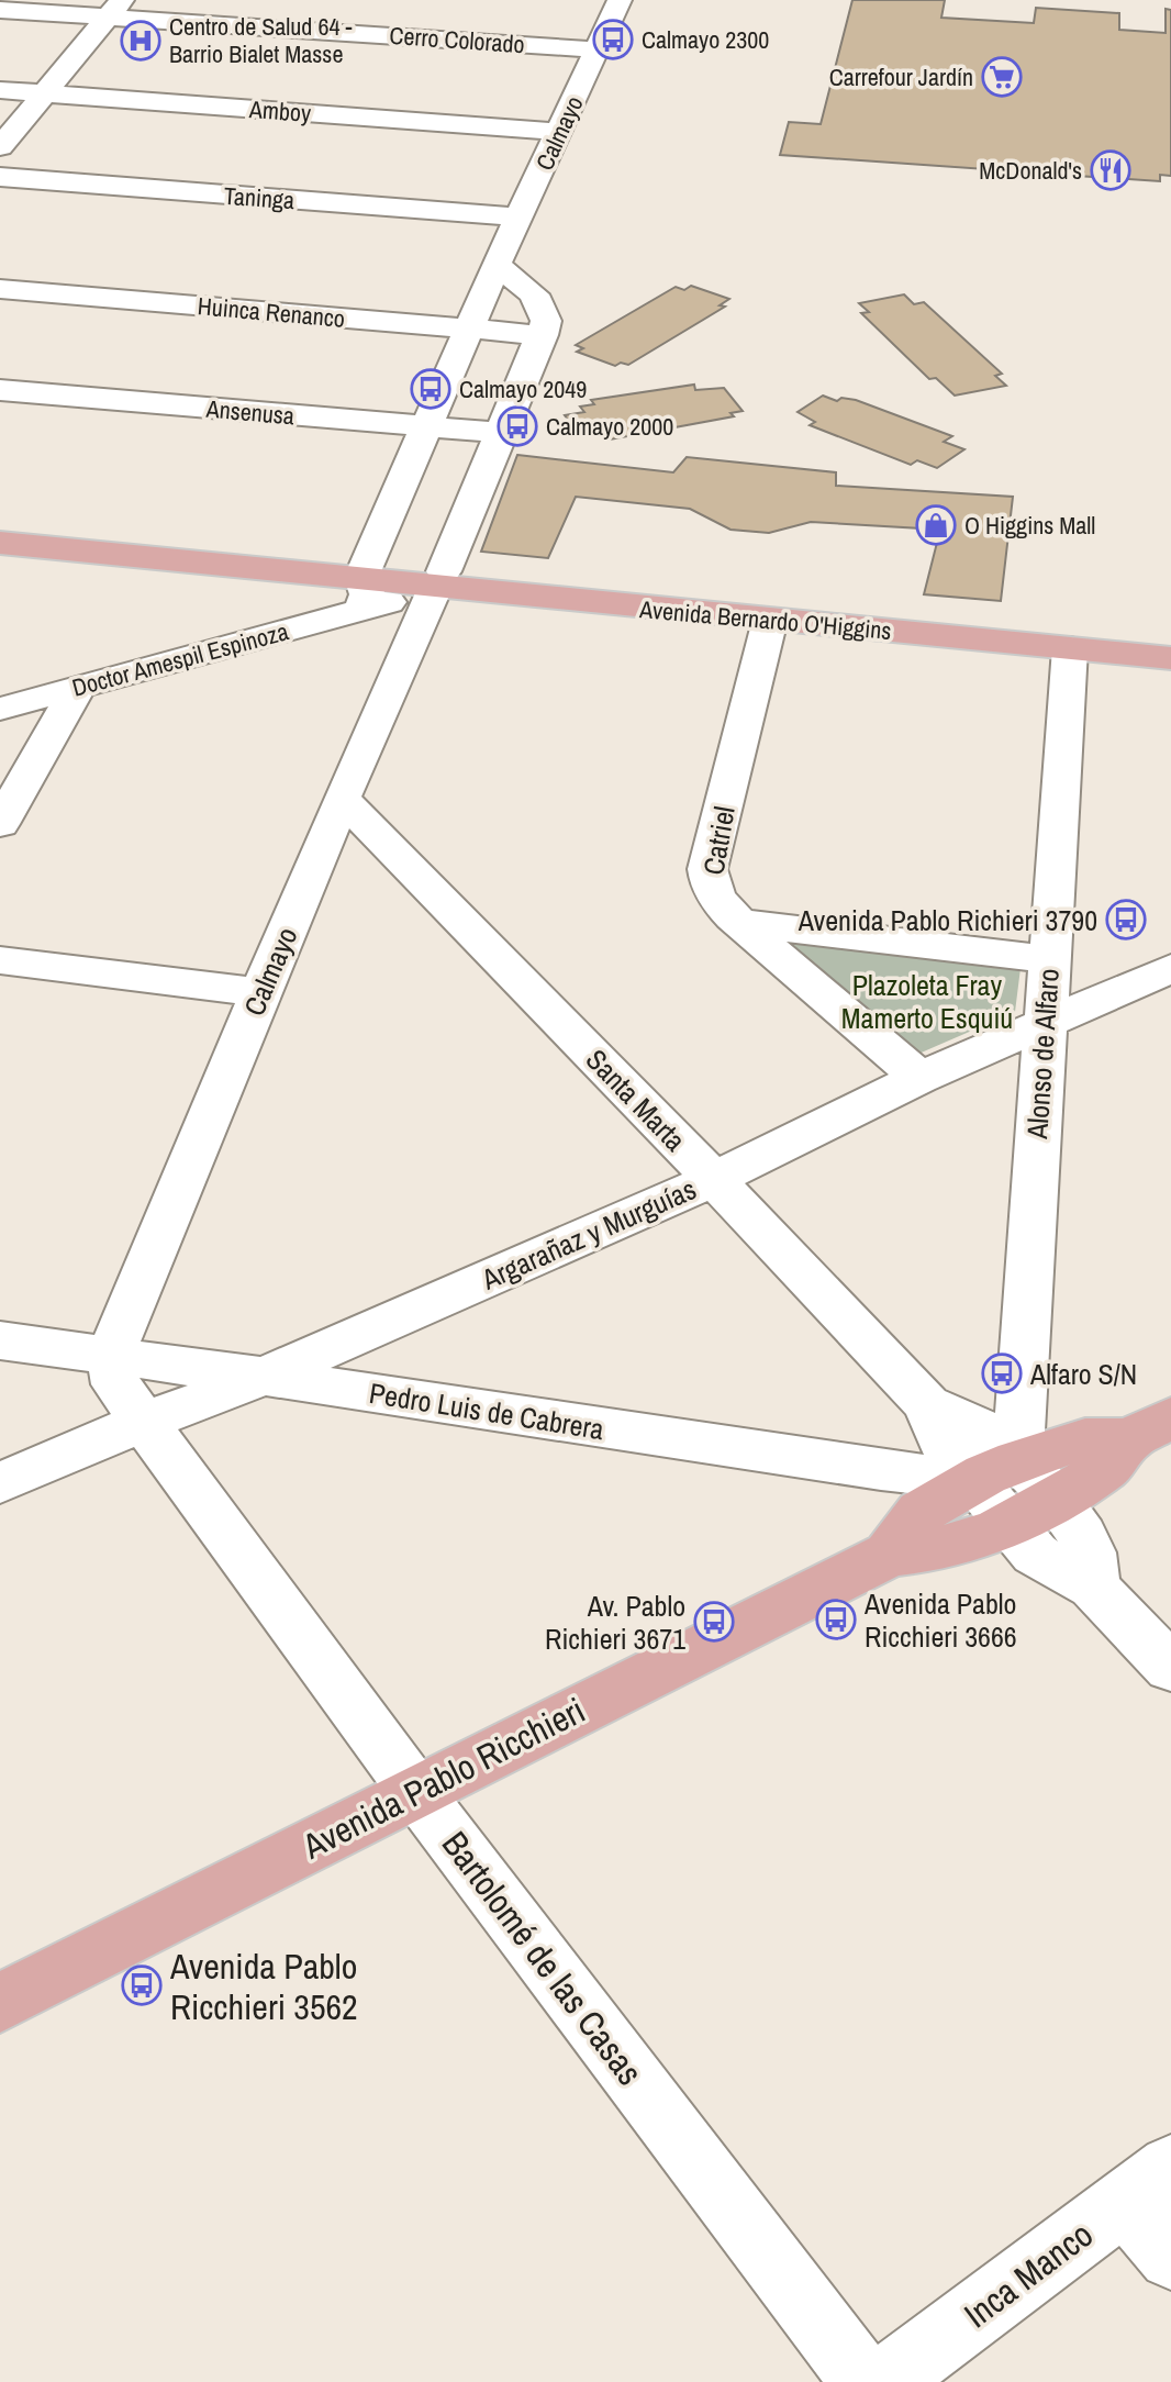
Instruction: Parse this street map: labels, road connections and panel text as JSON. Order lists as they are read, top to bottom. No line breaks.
{"streets":{"main road":["Avenida Bernardo O'Higgins","Avenida Pablo Ricchieri"],"street":["Cerro Colorado","Amboy","Calmayo","Taninga","Huinca Renanco","Ansenusa","Doctor Amespil Espinoza","Catriel","Alonso de Alfaro","Santa Marta","Argarañaz y Murguías","Pedro Luis de Cabrera","Bartolomé de las Casas","Inca Manco"]},"crossings":[["Cerro Colorado","Calmayo"],["Amboy","Calmayo"],["Calmayo","Taninga"],["Calmayo","Huinca Renanco"],["Calmayo","Ansenusa"],["Calmayo","Avenida Bernardo O'Higgins"],["Calmayo","Doctor Amespil Espinoza"],["Calmayo","Santa Marta"],["Calmayo","Pedro Luis de Cabrera"],["Calmayo","Bartolomé de las Casas"],["Avenida Bernardo O'Higgins","Doctor Amespil Espinoza"],["Avenida Bernardo O'Higgins","Catriel"],["Avenida Bernardo O'Higgins","Alonso de Alfaro"],["Catriel","Argarañaz y Murguías"],["Alonso de Alfaro","Santa Marta"],["Alonso de Alfaro","Argarañaz y Murguías"],["Alonso de Alfaro","Pedro Luis de Cabrera"],["Alonso de Alfaro","Avenida Pablo Ricchieri"],["Santa Marta","Argarañaz y Murguías"],["Santa Marta","Pedro Luis de Cabrera"],["Santa Marta","Avenida Pablo Ricchieri"],["Argarañaz y Murguías","Pedro Luis de Cabrera"],["Argarañaz y Murguías","Bartolomé de las Casas"],["Pedro Luis de Cabrera","Avenida Pablo Ricchieri"],["Pedro Luis de Cabrera","Bartolomé de las Casas"],["Avenida Pablo Ricchieri","Bartolomé de las Casas"]],"parks":["Plazoleta Fray Mamerto Esquiú"],"places":{"bus stop":["Calmayo 2300","Calmayo 2049","Calmayo 2000","Avenida Pablo Richieri 3790","Alfaro S/N","Avenida Pablo Ricchieri 3666","Av. Pablo Richieri 3671","Avenida Pablo Ricchieri 3562"],"hospital":["Centro de Salud 64 - Barrio Bialet Masse"],"supermarket":["Carrefour Jardín"],"restaurant":["McDonald's"],"shop":["O Higgins Mall"]}}
